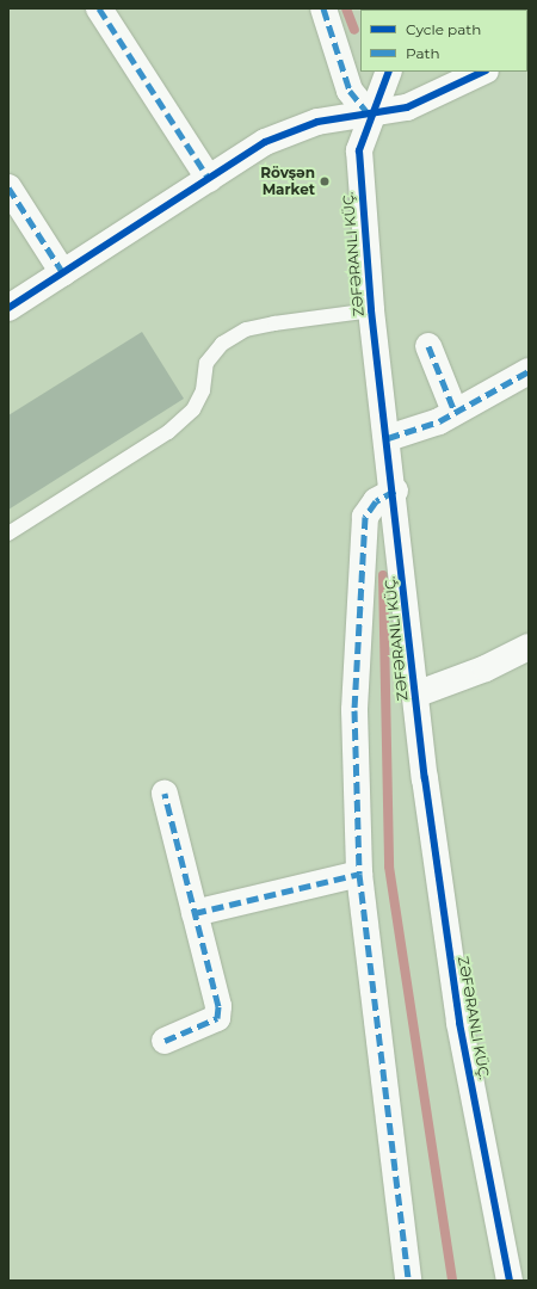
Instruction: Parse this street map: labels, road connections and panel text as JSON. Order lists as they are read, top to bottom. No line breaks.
{"streets":{"cycle path":["ZƏFƏRANLI KÜÇ."]},"places":["Rövşən Market"],"legend":["Cycle path","Path"]}
